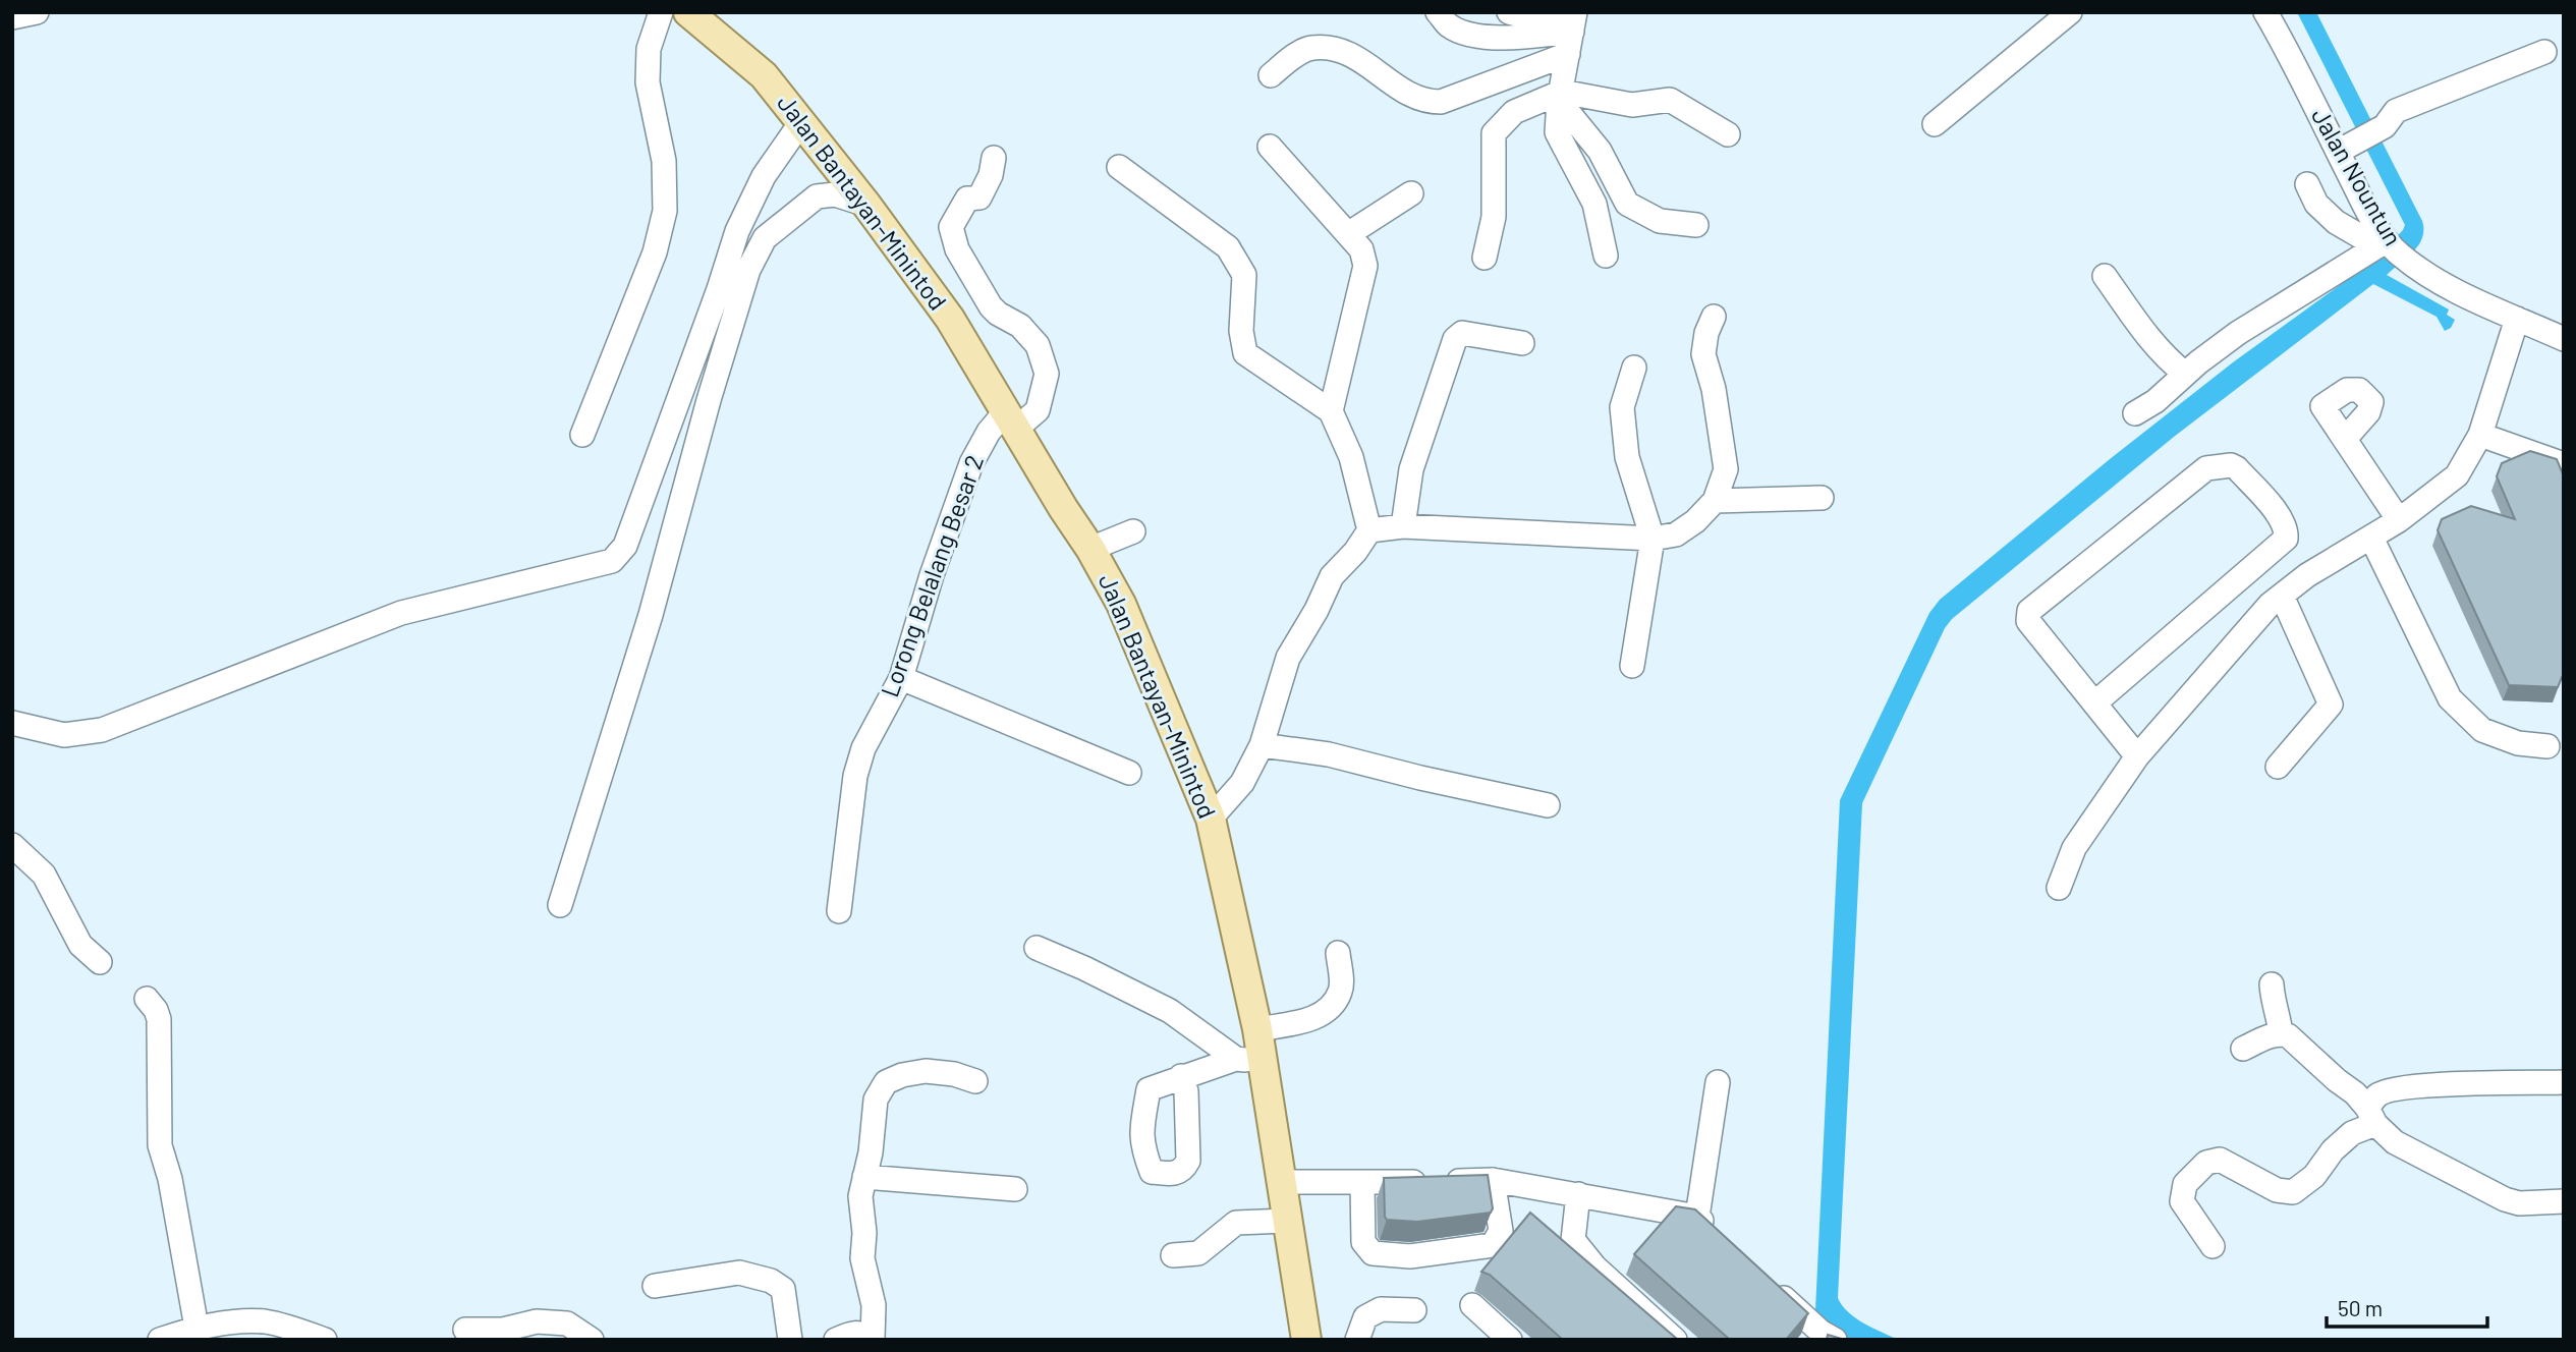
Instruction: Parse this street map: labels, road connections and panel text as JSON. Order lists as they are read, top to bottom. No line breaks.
{"streets":{"main road":["Jalan Bantayan-Minintod"],"street":["Jalan Nountun","Lorong Belalang Besar 2"]},"crossings":[["Jalan Bantayan-Minintod","Lorong Belalang Besar 2"]],"scale_bar":"50 m"}
